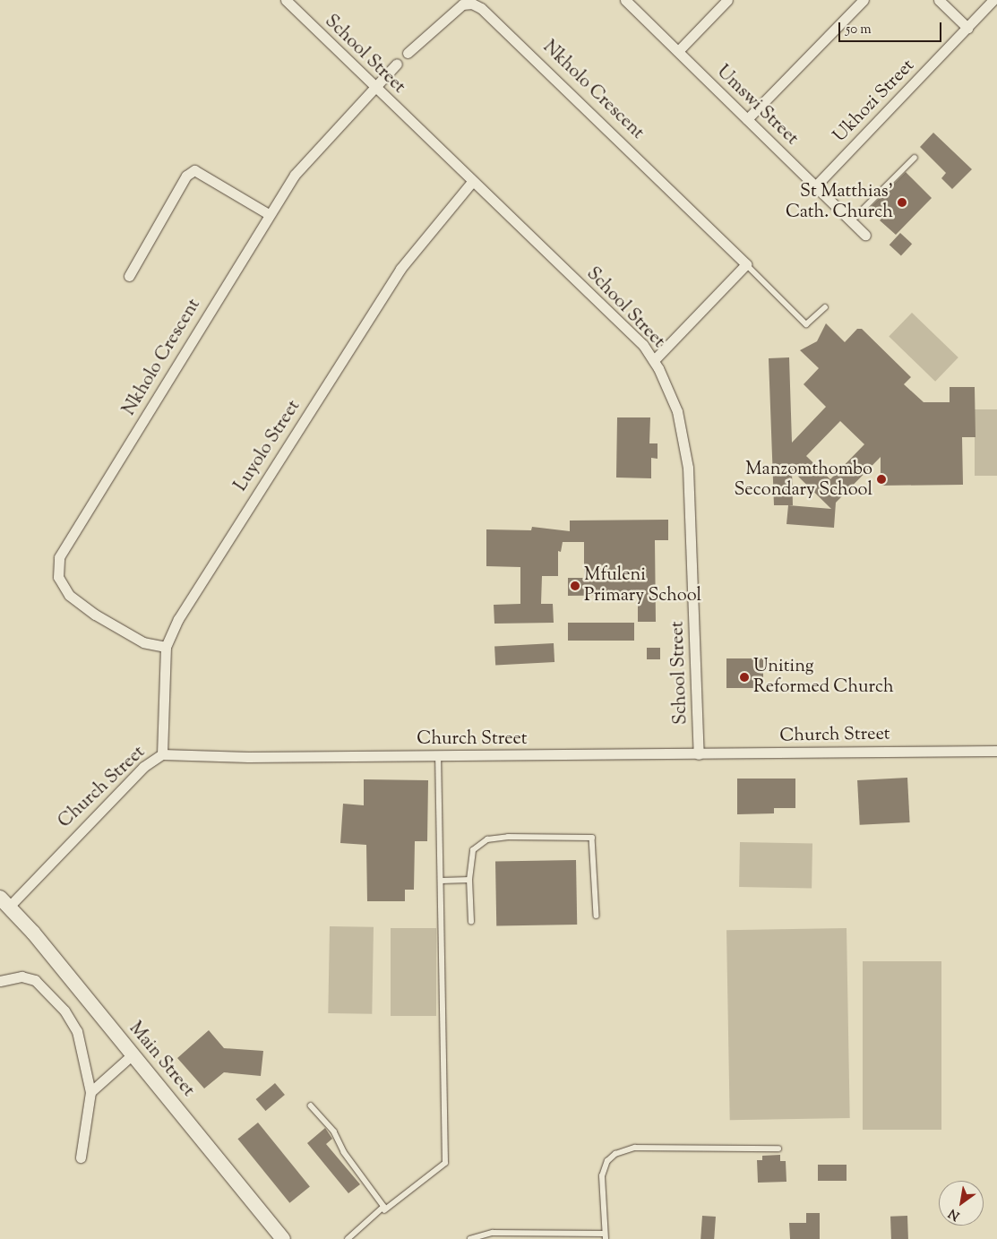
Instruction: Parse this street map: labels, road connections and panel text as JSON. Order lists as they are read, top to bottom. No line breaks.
{"streets":{"street":["School Street","Nkholo Crescent","Ukhozi Street","Umswi Street","Luyolo Street","Church Street","Main Street"]},"crossings":[["School Street","Nkholo Crescent"],["School Street","Luyolo Street"],["School Street","Church Street"],["Nkholo Crescent","Luyolo Street"],["Ukhozi Street","Umswi Street"],["Luyolo Street","Church Street"],["Church Street","Main Street"]],"places":["St Matthias' Cath. Church","Manzomthombo Secondary School","Mfuleni Primary School","Uniting Reformed Church"],"scale_bar":"50 m","north":"bottom left"}
